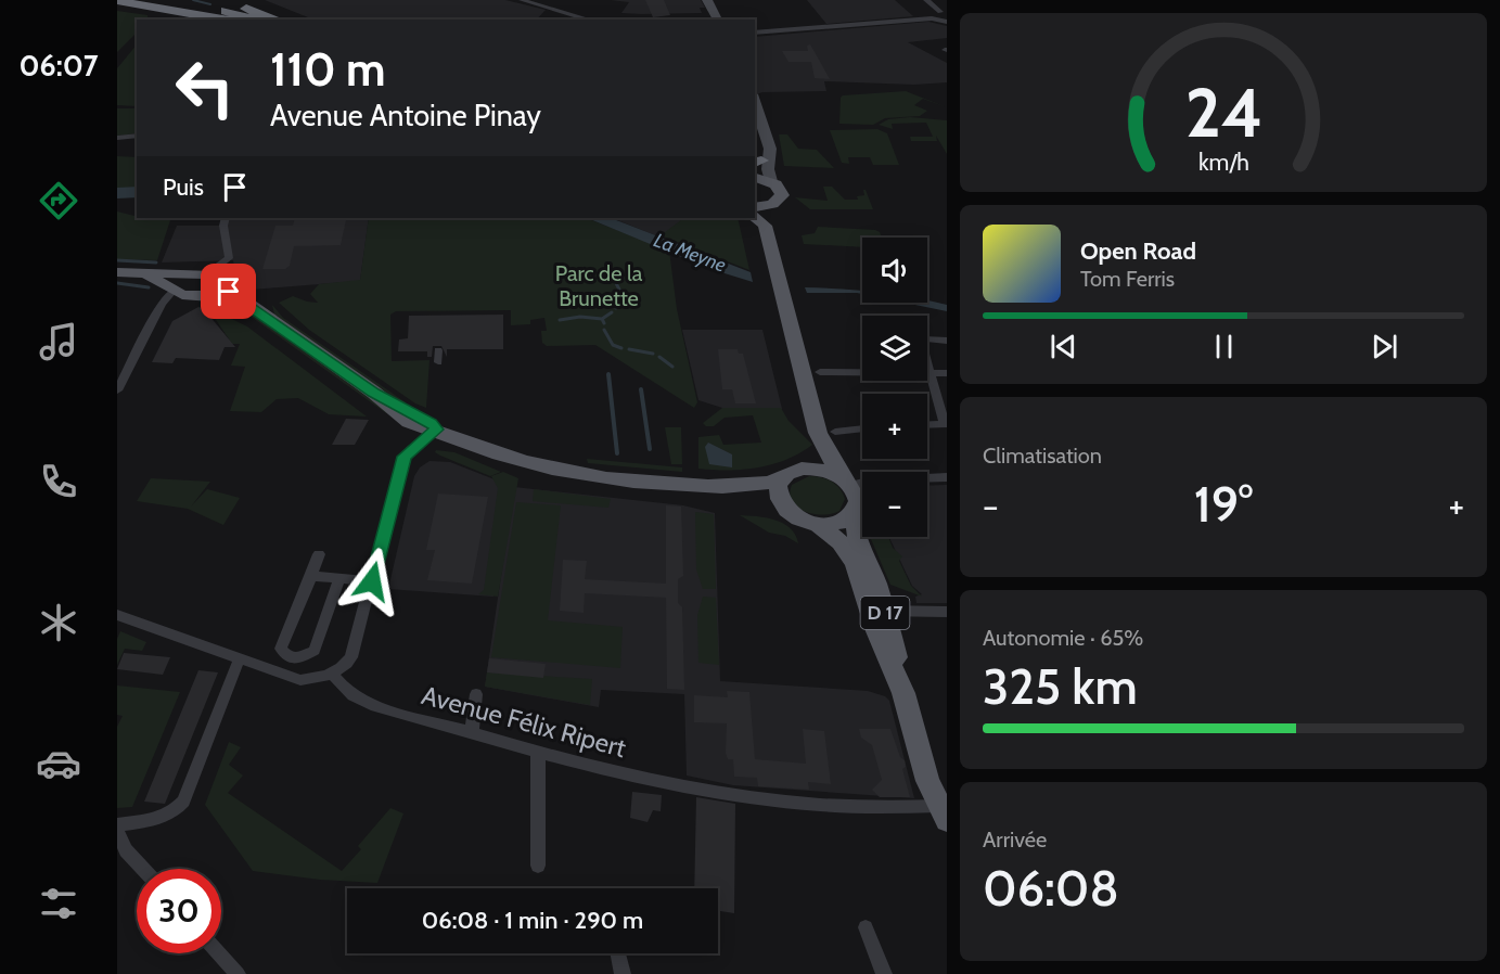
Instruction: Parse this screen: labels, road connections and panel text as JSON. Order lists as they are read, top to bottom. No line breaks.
{"streets":{"main road":["D 17"],"street":["Avenue Félix Ripert"]},"crossings":[["D 17","Avenue Félix Ripert"]],"water":["La Meyne"],"parks":["Parc de la Brunette"],"page":{"tabs":"06:07","turn":["110 m","Avenue Antoine Pinay"],"then":"Puis","song":["Open Road","Tom Ferris"],"map_buttons":["+","−"],"tile":["Climatisation",["Autonomie · 65%","325 km"],["Arrivée","06:08"]],"heat":["−","19°","+"],"limit":"30","trip":"06:08 · 1 min · 290 m","gauge":["24","km/h"]}}
